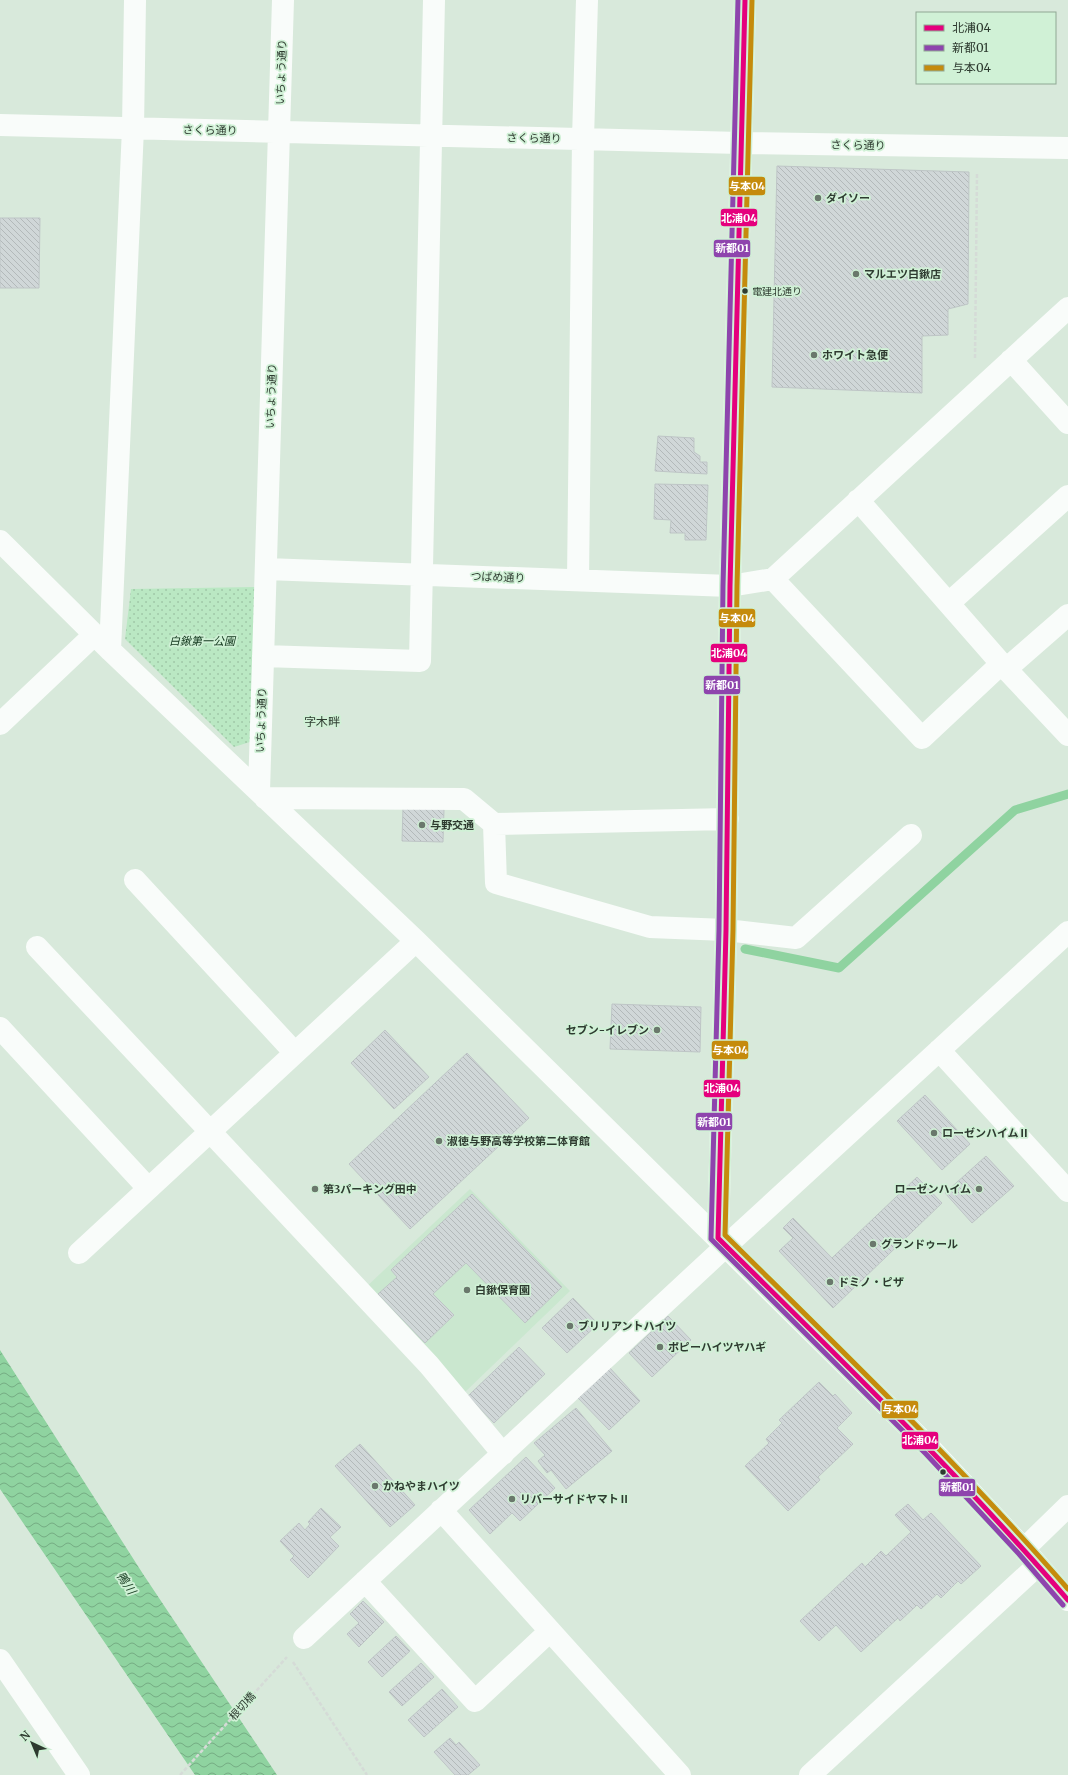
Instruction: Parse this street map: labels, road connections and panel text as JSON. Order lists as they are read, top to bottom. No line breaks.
{"streets":{"street":["いちょう通り","さくら通り","つばめ通り"],"path":["根切橋"]},"crossings":[["いちょう通り","さくら通り"],["いちょう通り","つばめ通り"]],"districts":["字木畔"],"water":["鴨川"],"parks":["白鍬第一公園"],"places":["ダイソー","マルエツ白鍬店","電建北通り","ホワイト急便","与野交通","セブン-イレブン","ローゼンハイムⅡ","淑徳与野高等学校第二体育館","第3パーキング田中","ローゼンハイム","グランドゥール","ドミノ・ピザ","白鍬保育園","ブリリアントハイツ","ポピーハイツヤハギ","かねやまハイツ","リバーサイドヤマトⅡ"],"lines":["transit line 北浦04","transit line 新都01","transit line 与本04"],"legend":["北浦04","新都01","与本04"],"north":"top left"}
